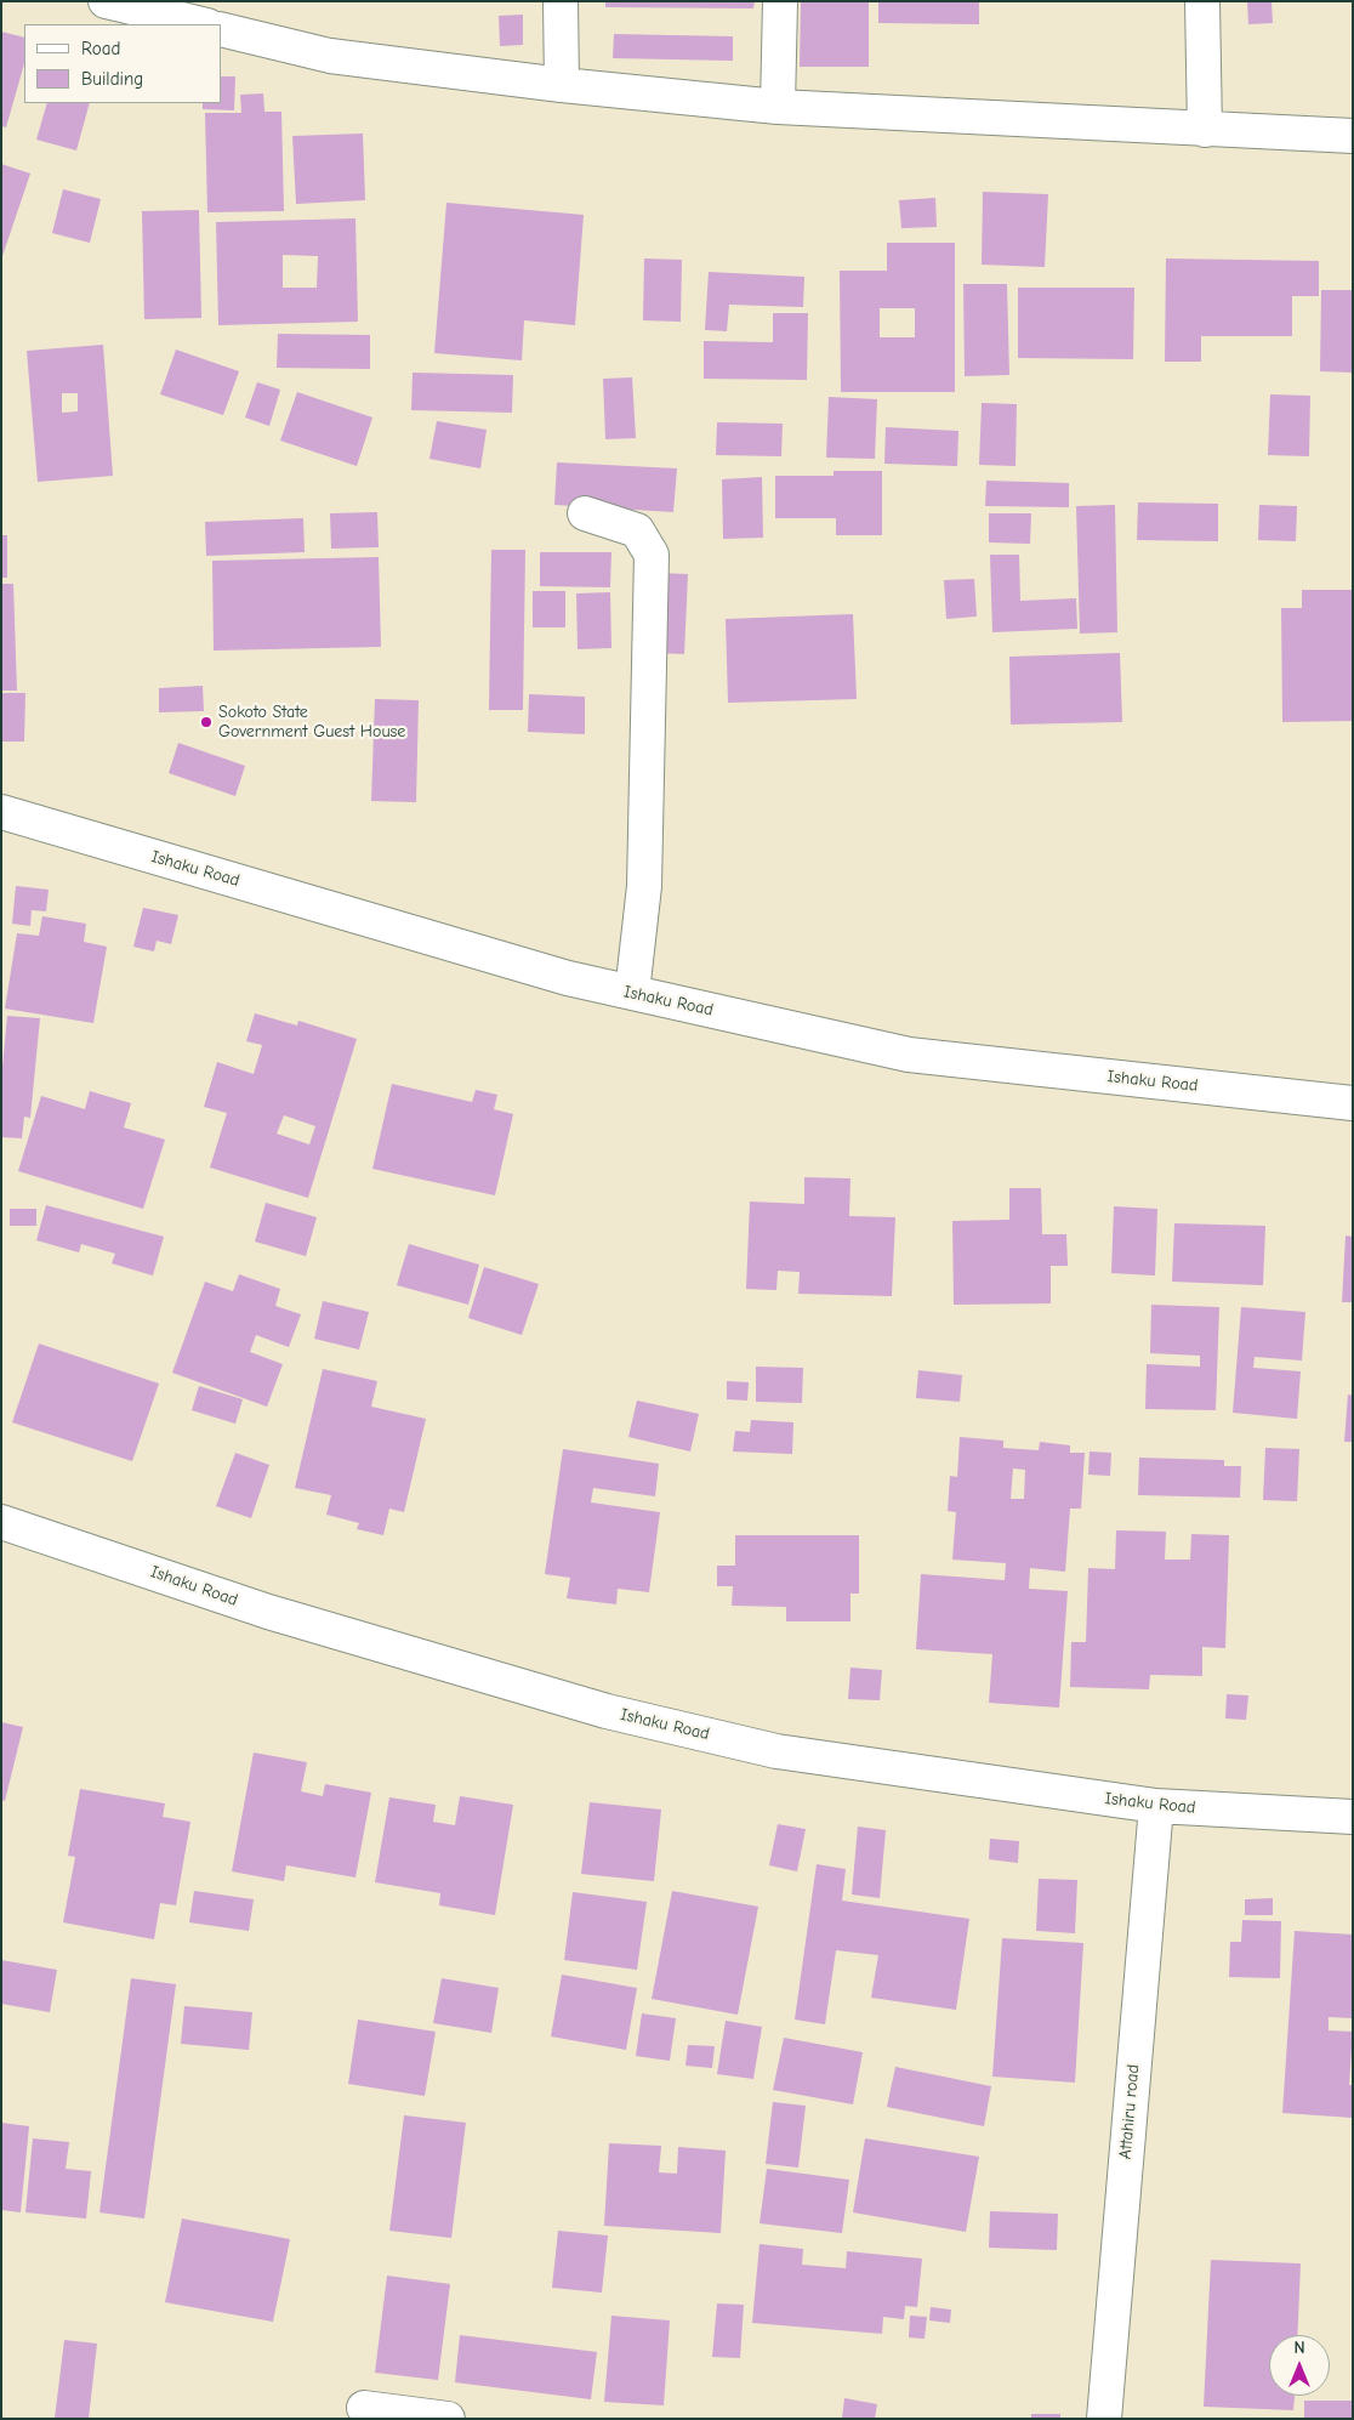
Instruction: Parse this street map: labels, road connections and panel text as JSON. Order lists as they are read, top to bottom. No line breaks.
{"streets":{"street":["Ishaku Road","Attahiru road"]},"crossings":[["Ishaku Road","Attahiru road"]],"places":["Sokoto State Government Guest House"],"legend":["Road","Building"],"north":"top"}
